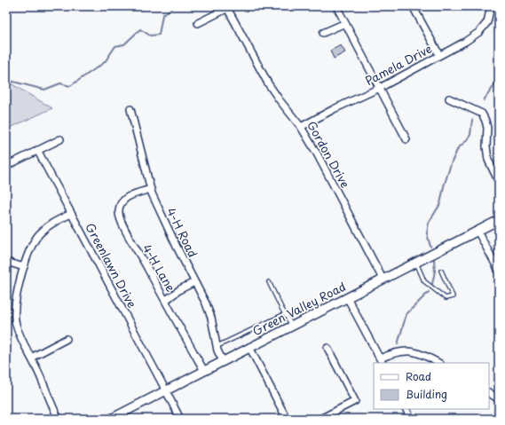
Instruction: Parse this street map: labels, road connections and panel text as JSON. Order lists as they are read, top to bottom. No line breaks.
{"streets":{"street":["Pamela Drive","Gordon Drive","4-H Road","Greenlawn Drive","4-H Lane","Green Valley Road"]},"crossings":[["Pamela Drive","Gordon Drive"],["Gordon Drive","Green Valley Road"],["4-H Road","4-H Lane"],["4-H Road","Green Valley Road"],["Greenlawn Drive","Green Valley Road"],["4-H Lane","Green Valley Road"]],"legend":["Road","Building"]}
